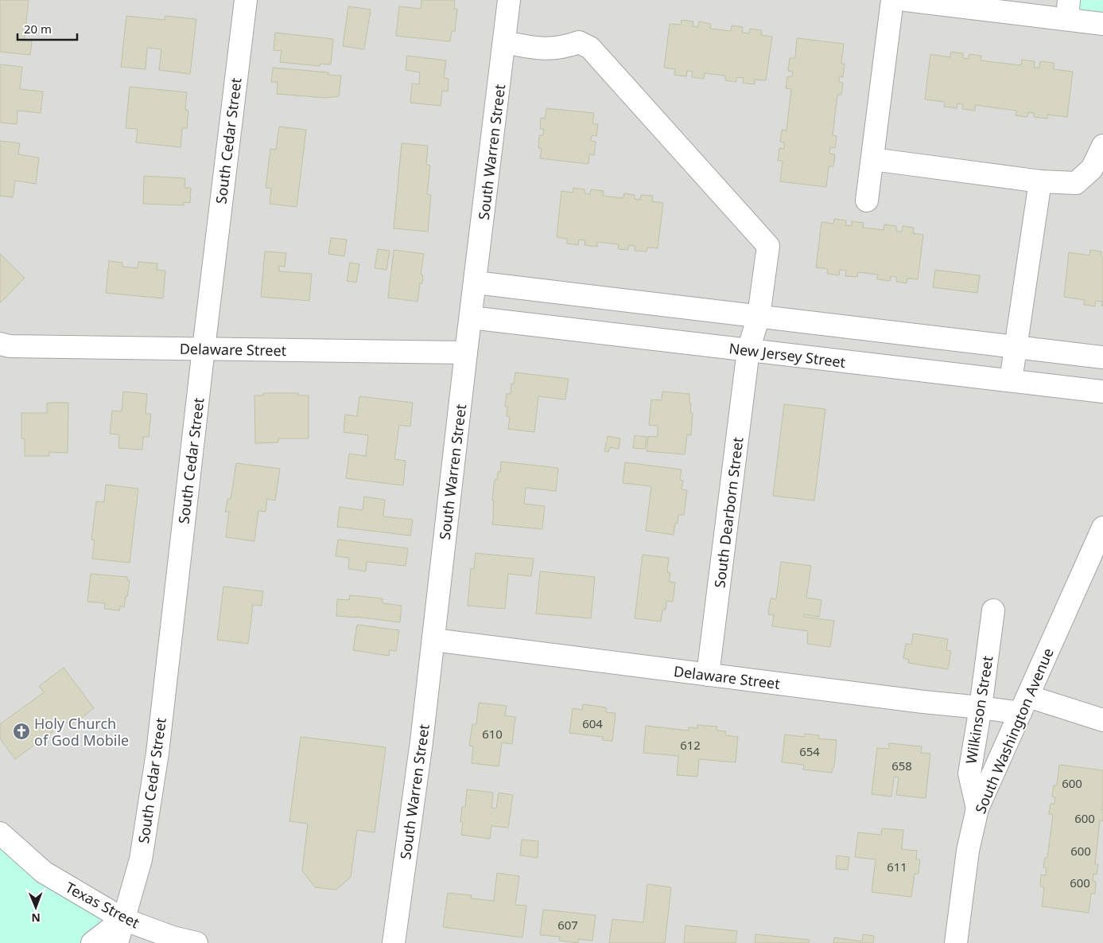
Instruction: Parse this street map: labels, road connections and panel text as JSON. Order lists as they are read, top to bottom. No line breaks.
{"streets":{"street":["South Cedar Street","South Warren Street","Delaware Street","New Jersey Street","South Dearborn Street","Wilkinson Street","South Washington Avenue","Texas Street"]},"crossings":[["South Cedar Street","Delaware Street"],["South Cedar Street","Texas Street"],["South Warren Street","Delaware Street"],["South Warren Street","New Jersey Street"],["South Warren Street","South Dearborn Street"],["Delaware Street","South Dearborn Street"],["Delaware Street","Wilkinson Street"],["Delaware Street","South Washington Avenue"],["New Jersey Street","South Dearborn Street"],["Wilkinson Street","South Washington Avenue"]],"places":{"church":["Holy Church of God Mobile"]},"house_numbers":["604","610","612","654","658","600","600","600","611","600","607"],"scale_bar":"20 m","north":"bottom"}
